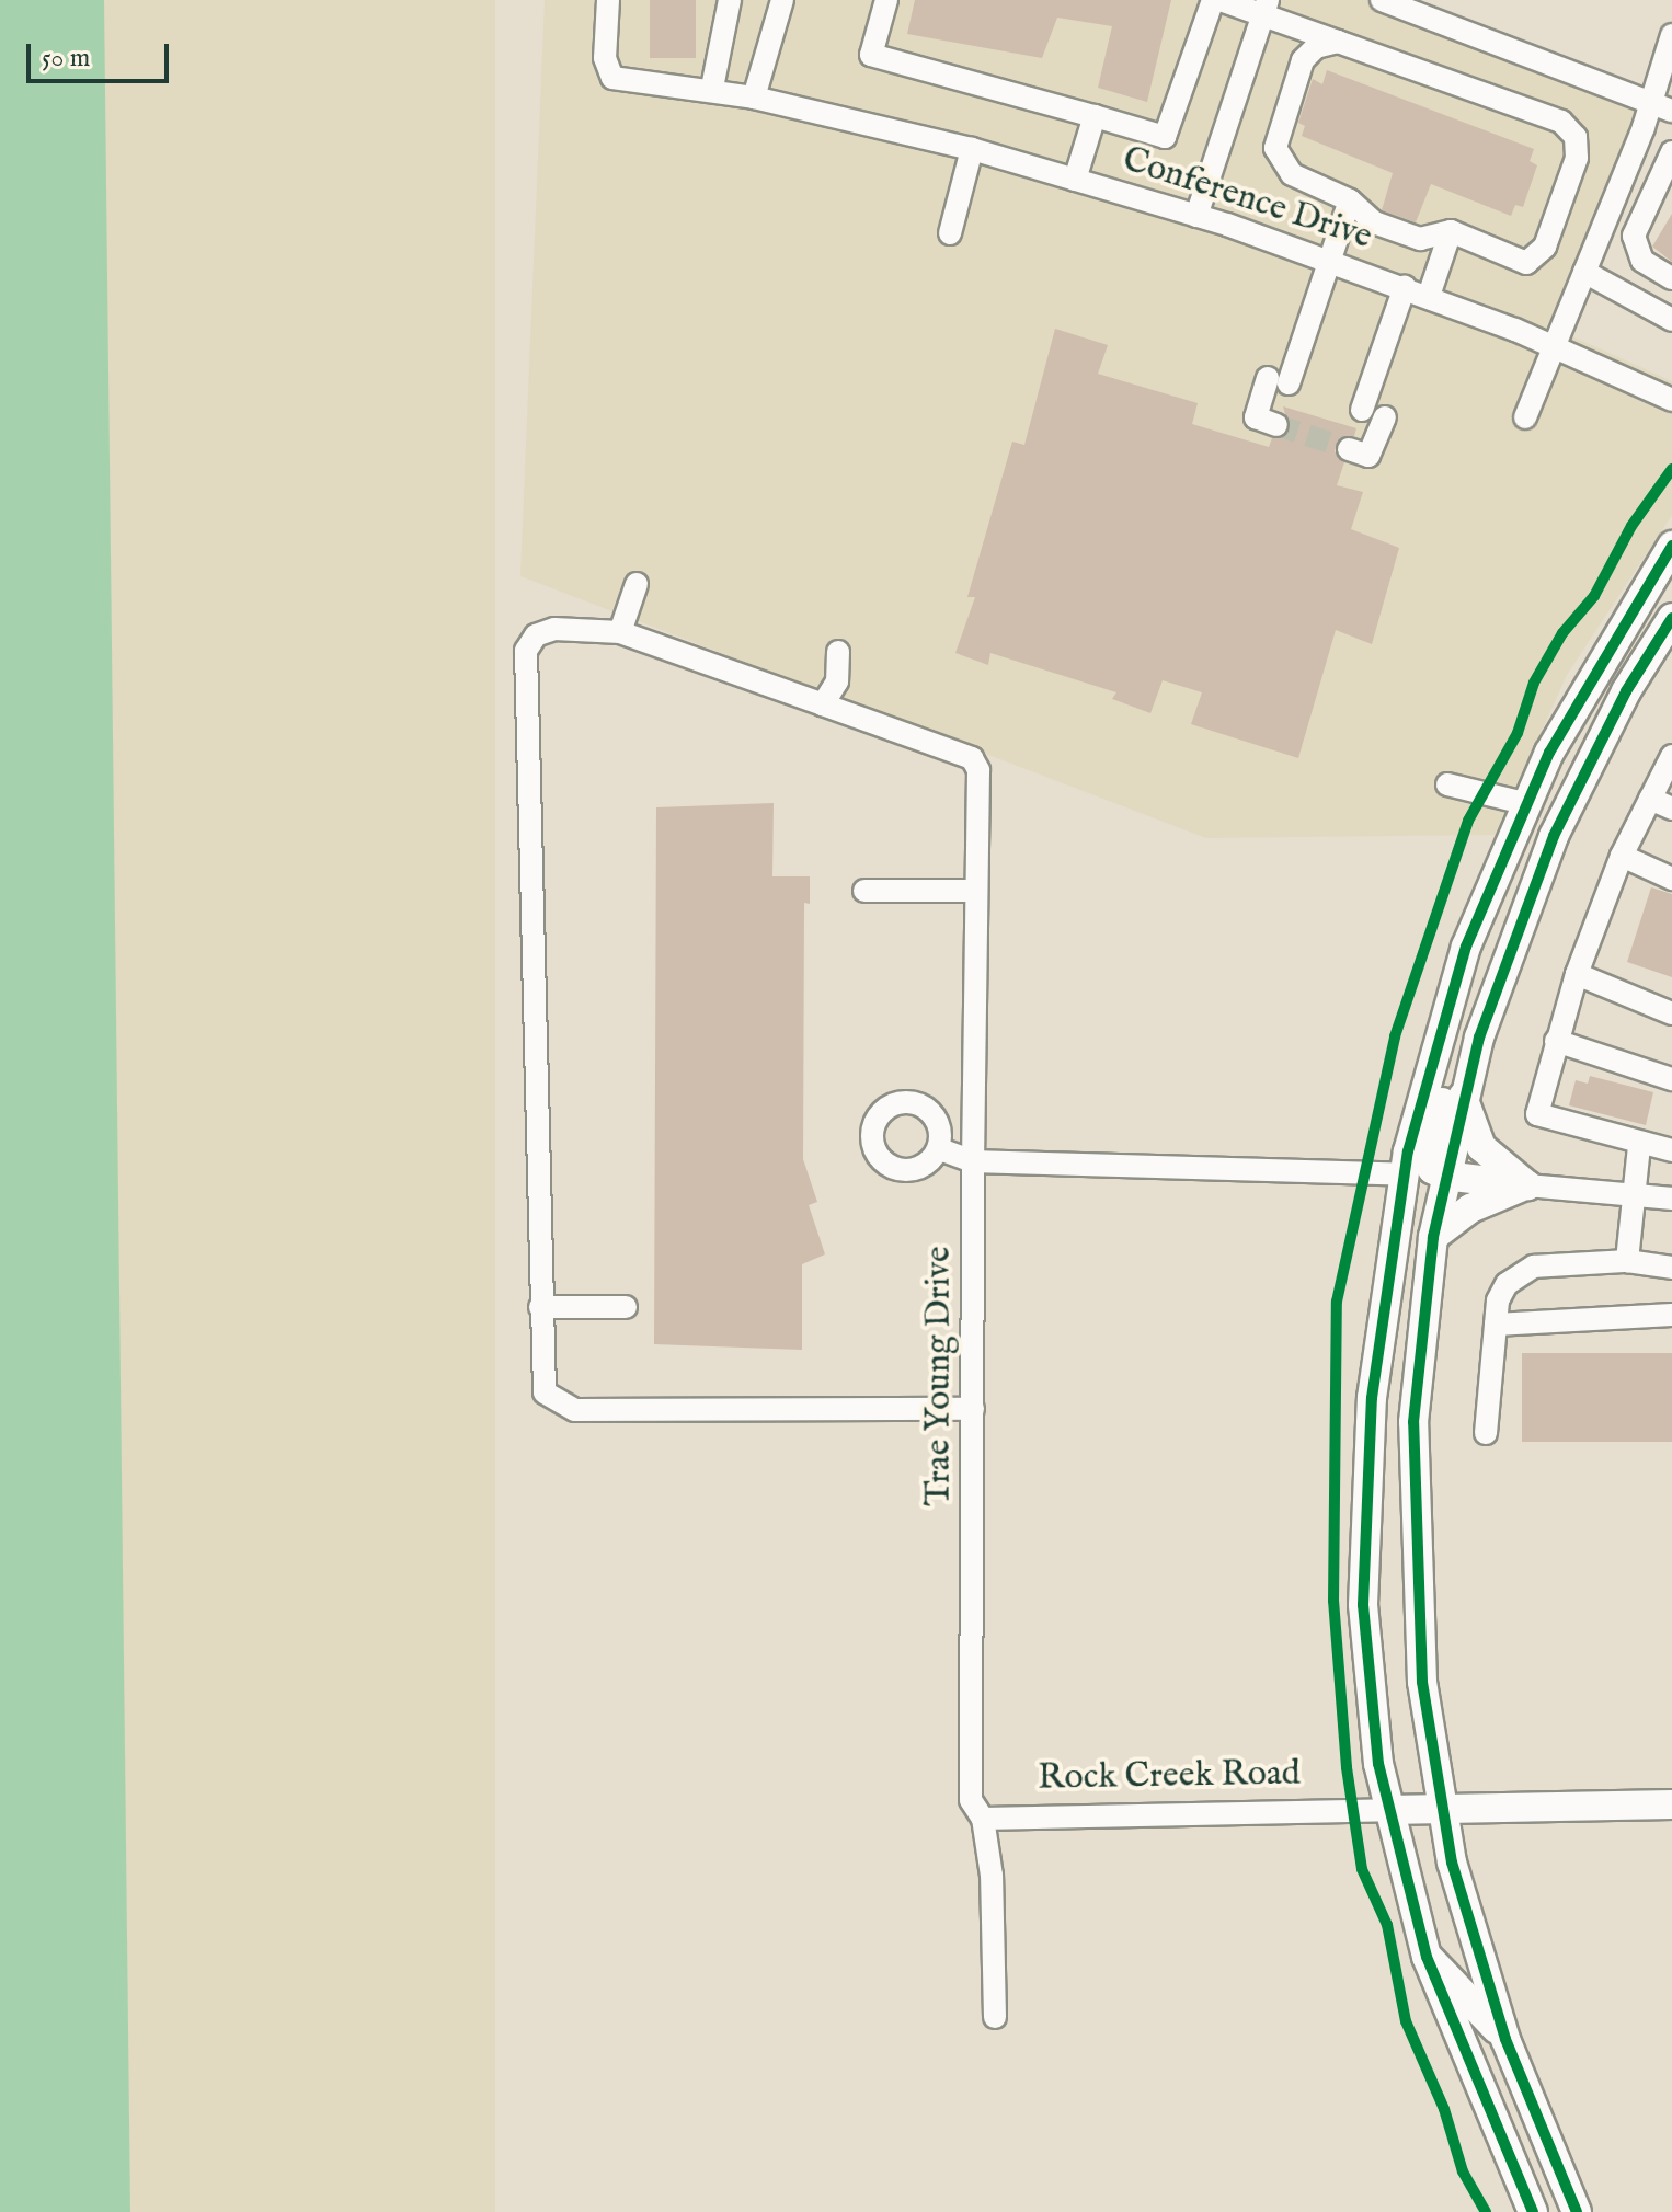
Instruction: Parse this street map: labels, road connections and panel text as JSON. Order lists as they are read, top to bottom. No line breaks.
{"streets":{"main road":["Rock Creek Road"],"street":["Conference Drive","Trae Young Drive"]},"crossings":[["Trae Young Drive","Rock Creek Road"]],"scale_bar":"50 m"}
